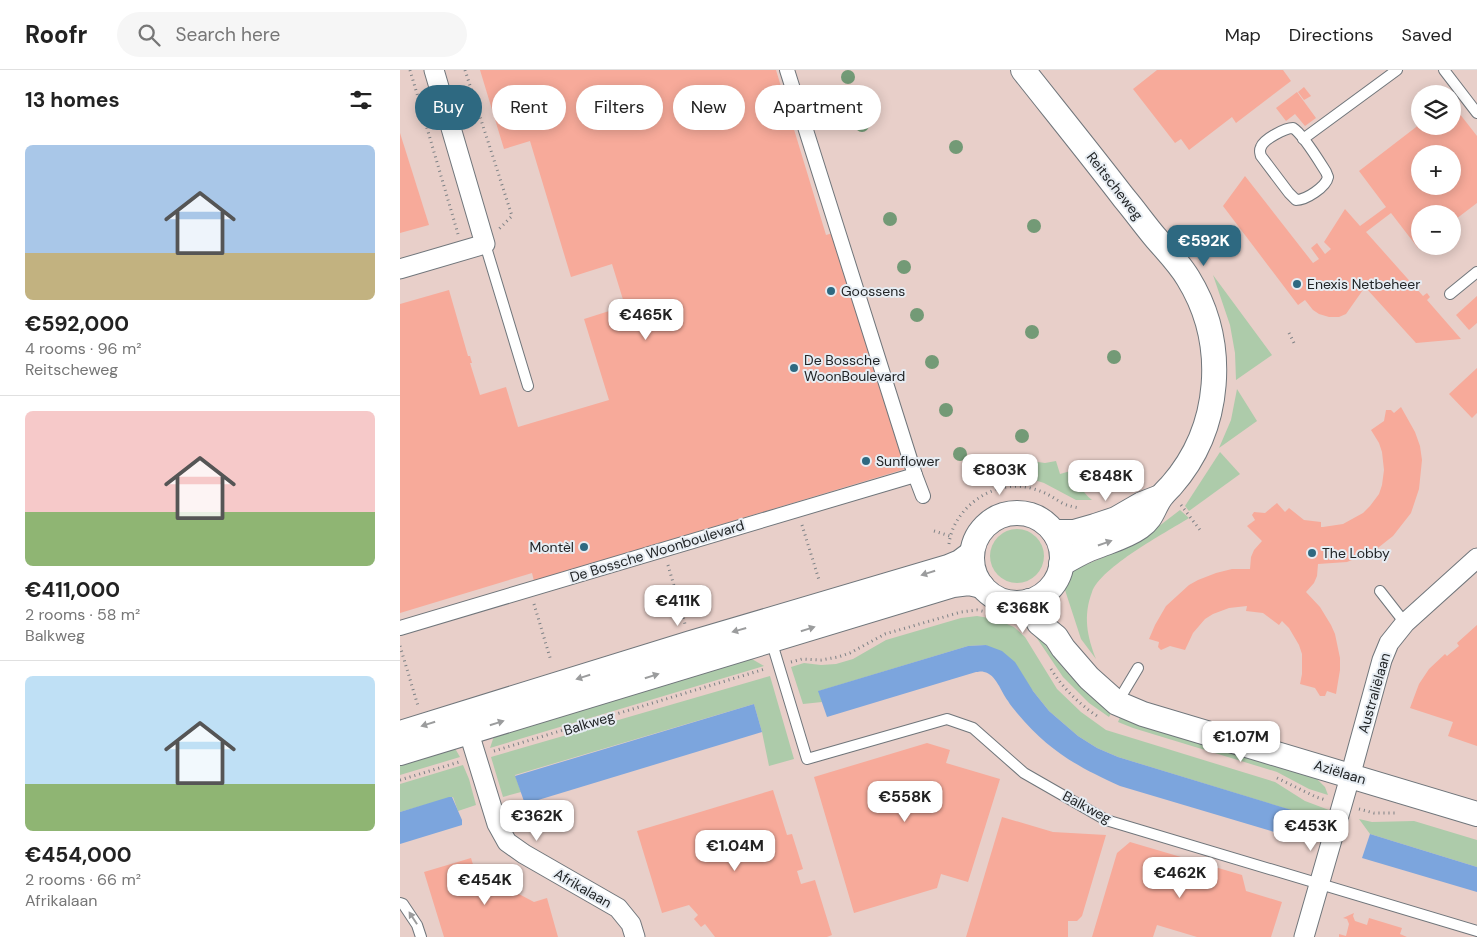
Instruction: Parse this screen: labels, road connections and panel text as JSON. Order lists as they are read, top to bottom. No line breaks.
{"streets":{"street":["Reitscheweg","De Bossche Woonboulevard","Australiëlaan","Balkweg","Aziëlaan","Afrikalaan"]},"crossings":[["Reitscheweg","Balkweg"],["Reitscheweg","Aziëlaan"],["Australiëlaan","Aziëlaan"],["Balkweg","Aziëlaan"],["Balkweg","Afrikalaan"]],"places":["Enexis Netbeheer","Goossens","De Bossche WoonBoulevard","Sunflower","Montèl","The Lobby"],"page":{"header":"Roofr","search":"Search here","nav":["Map","Directions","Saved"],"heading":"13 homes","map_buttons":["+","−"],"chip":["Buy","Rent","Filters","New","Apartment"],"list":[{"name":"€592,000","note":"4 rooms · 96 m² · Reitscheweg"},{"name":"€411,000","note":"2 rooms · 58 m² · Balkweg"},{"name":"€454,000","note":"2 rooms · 66 m² · Afrikalaan"}],"price":["€592K","€465K","€803K","€848K","€411K","€368K","€1.07M","€558K","€362K","€453K","€1.04M","€462K","€454K"]}}
